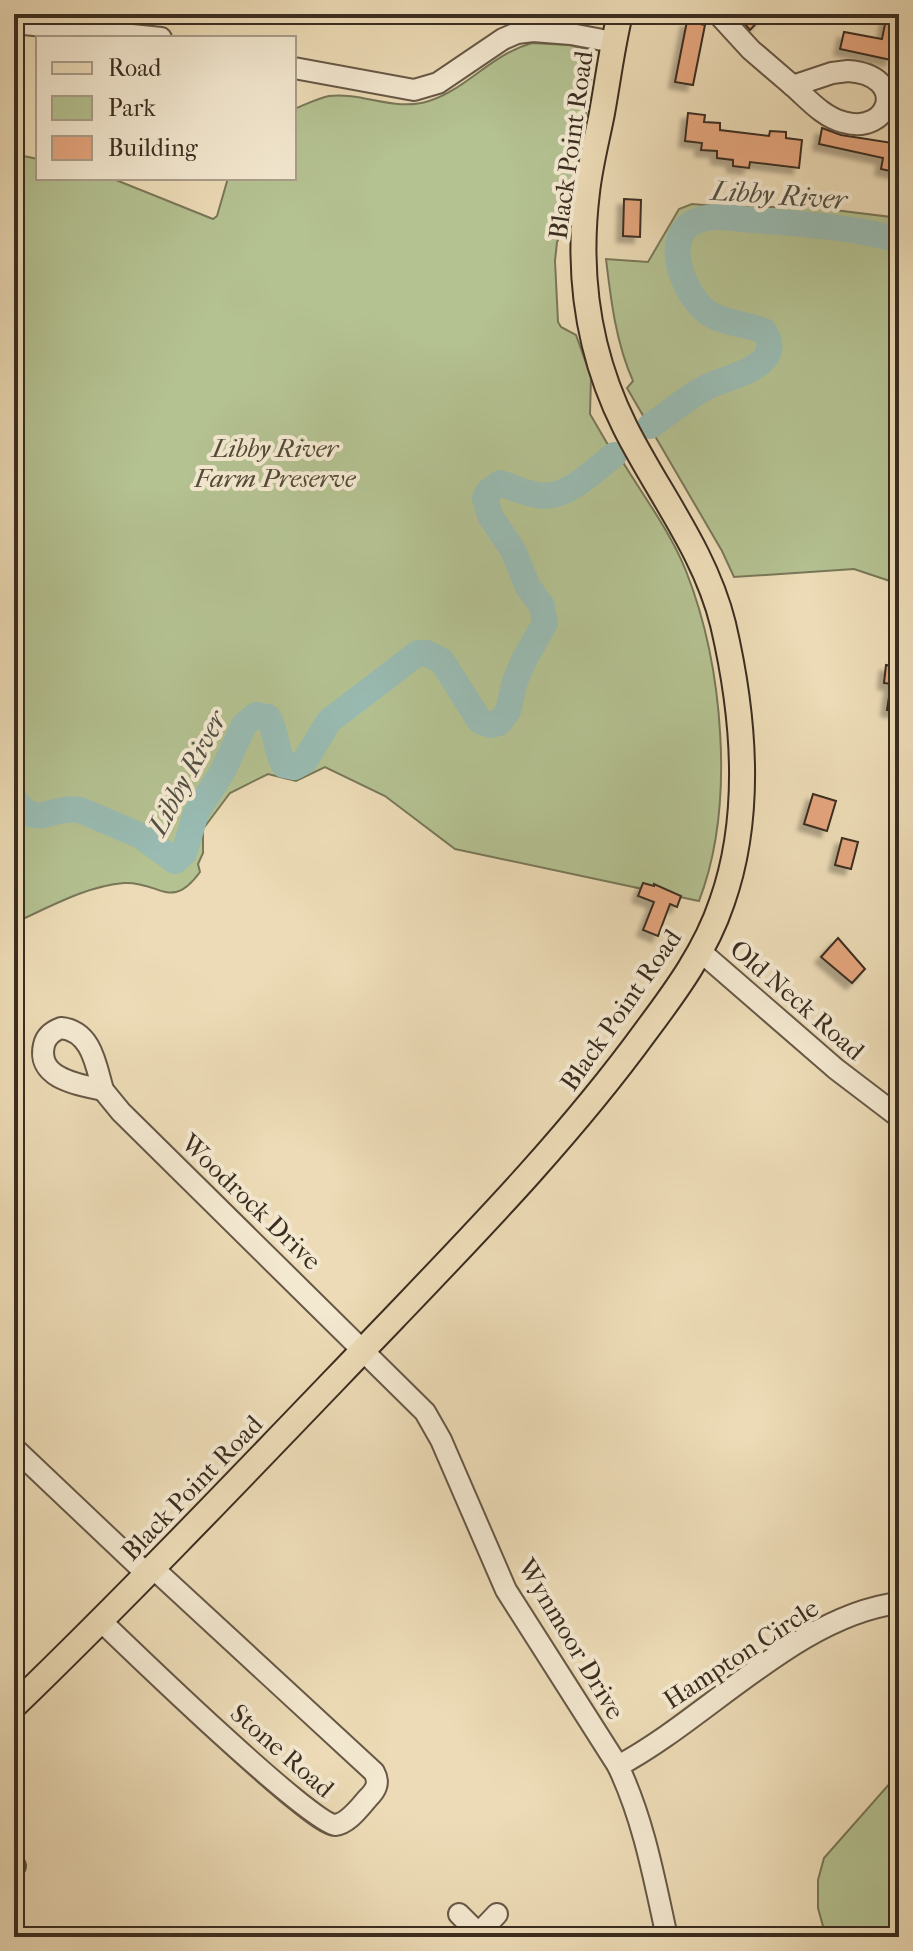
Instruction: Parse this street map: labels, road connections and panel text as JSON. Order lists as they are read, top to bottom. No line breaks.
{"streets":{"main road":["Black Point Road"],"street":["Old Neck Road","Woodrock Drive","Wynmoor Drive","Hampton Circle","Stone Road"]},"crossings":[["Black Point Road","Old Neck Road"],["Black Point Road","Woodrock Drive"],["Black Point Road","Wynmoor Drive"],["Black Point Road","Stone Road"],["Woodrock Drive","Wynmoor Drive"],["Wynmoor Drive","Hampton Circle"]],"water":["Libby River"],"parks":["Libby River Farm Preserve"],"legend":["Road","Park","Building"]}
